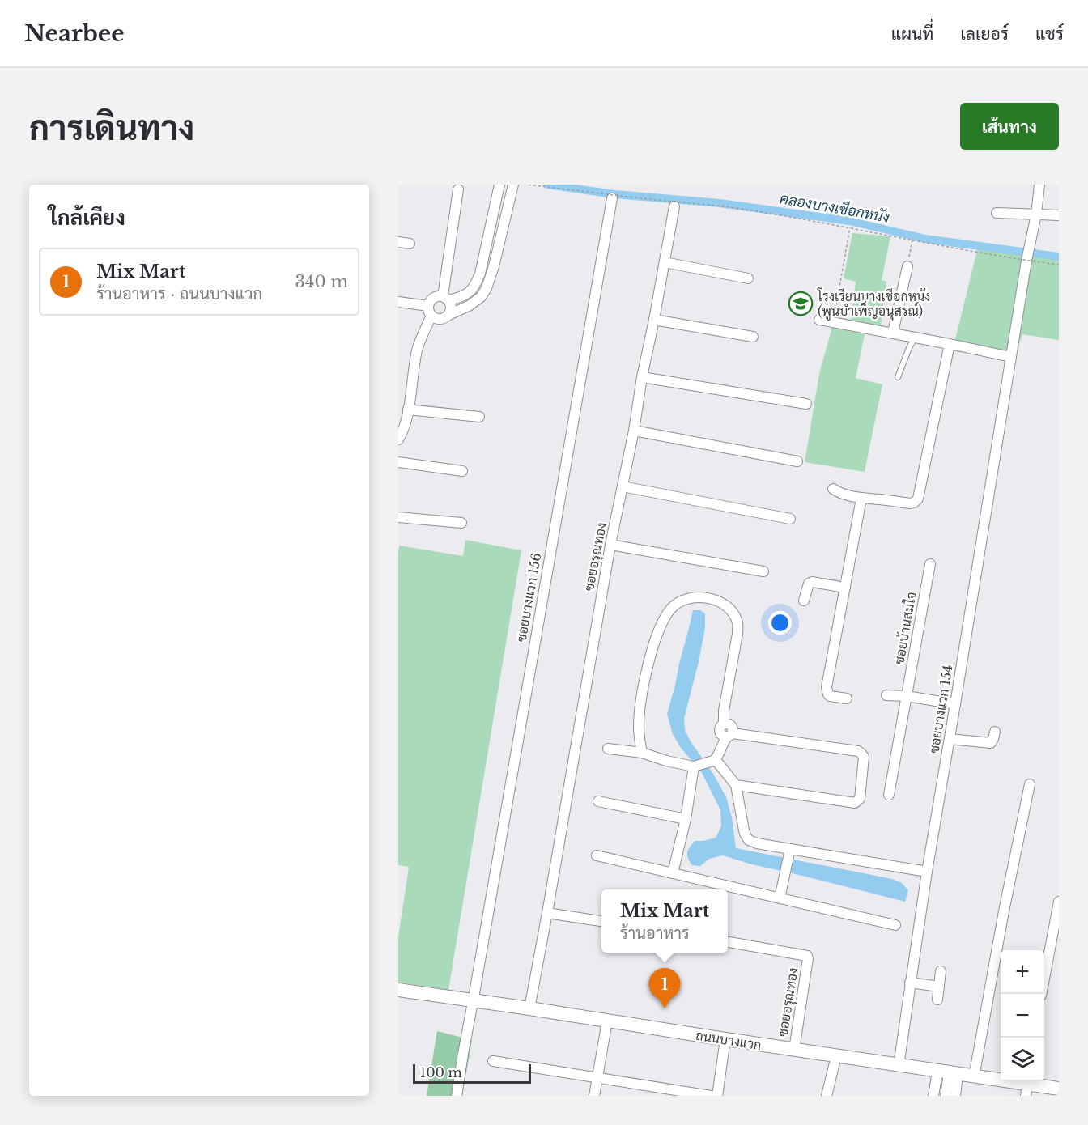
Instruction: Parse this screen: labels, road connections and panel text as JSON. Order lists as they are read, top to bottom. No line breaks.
{"streets":{"main road":["ถนนบางแวก"],"street":["ซอยอรุณทอง","ซอยบางแวก 156","ซอยบ้านสมใจ","ซอยบางแวก 154"]},"crossings":[["ซอยอรุณทอง","ถนนบางแวก"],["ซอยบางแวก 156","ถนนบางแวก"],["ซอยบางแวก 154","ถนนบางแวก"]],"water":["คลองบางเชือกหนัง"],"places":{"school or university":["โรงเรียนบางเชือกหนัง (พูนบำเพ็ญอนุสรณ์)"]},"scale_bar":"100 m","page":{"header":"Nearbee","nav":["แผนที่","เลเยอร์","แชร์"],"buttons":"เส้นทาง","title":"การเดินทาง","heading":"ใกล้เคียง","list":[{"mark":"1","name":"Mix Mart","note":"ร้านอาหาร · ถนนบางแวก","value":"340 m"}],"popup":["Mix Mart","ร้านอาหาร"],"map_buttons":["+","−"],"pins":"1","scale":"100 m"}}
